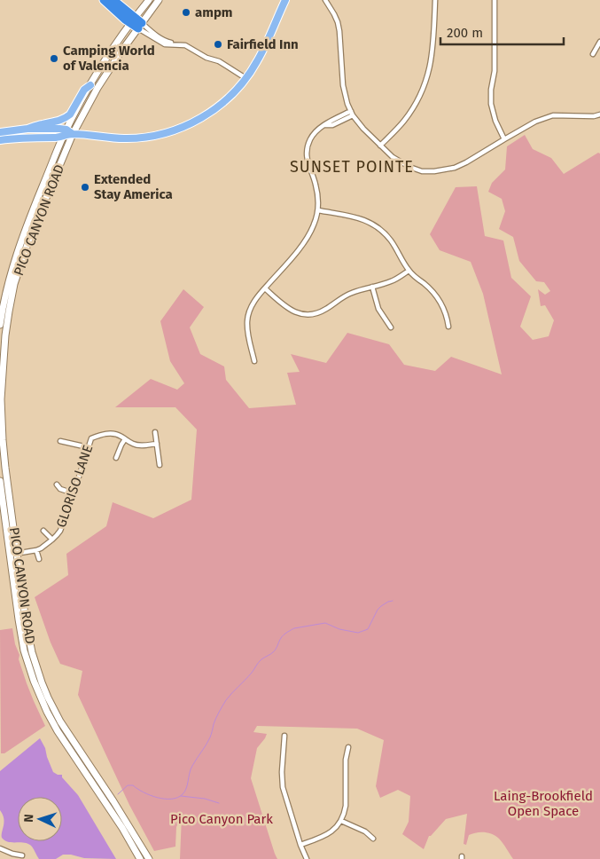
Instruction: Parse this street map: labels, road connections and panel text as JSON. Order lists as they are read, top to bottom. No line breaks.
{"streets":{"main road":["PICO CANYON ROAD"],"street":["GLORISO LANE"]},"crossings":[["PICO CANYON ROAD","GLORISO LANE"]],"districts":["SUNSET POINTE"],"parks":["Laing-Brookfield Open Space","Pico Canyon Park"],"places":["ampm","Fairfield Inn","Camping World of Valencia","Extended Stay America"],"scale_bar":"200 m","north":"left"}
